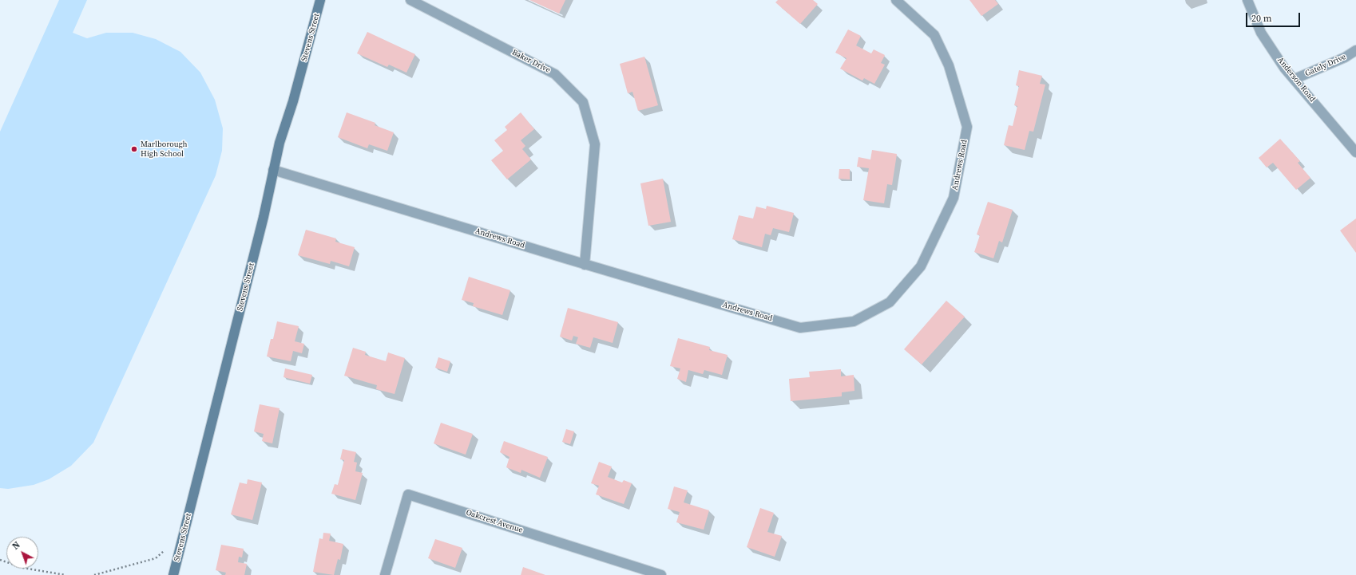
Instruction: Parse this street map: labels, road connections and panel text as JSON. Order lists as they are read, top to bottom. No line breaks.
{"streets":{"street":["Stevens Street","Baker Drive","Gately Drive","Anderson Road","Andrews Road","Oakcrest Avenue"]},"crossings":[["Stevens Street","Andrews Road"],["Baker Drive","Andrews Road"],["Gately Drive","Anderson Road"]],"places":["Marlborough High School"],"scale_bar":"20 m","north":"top left"}
